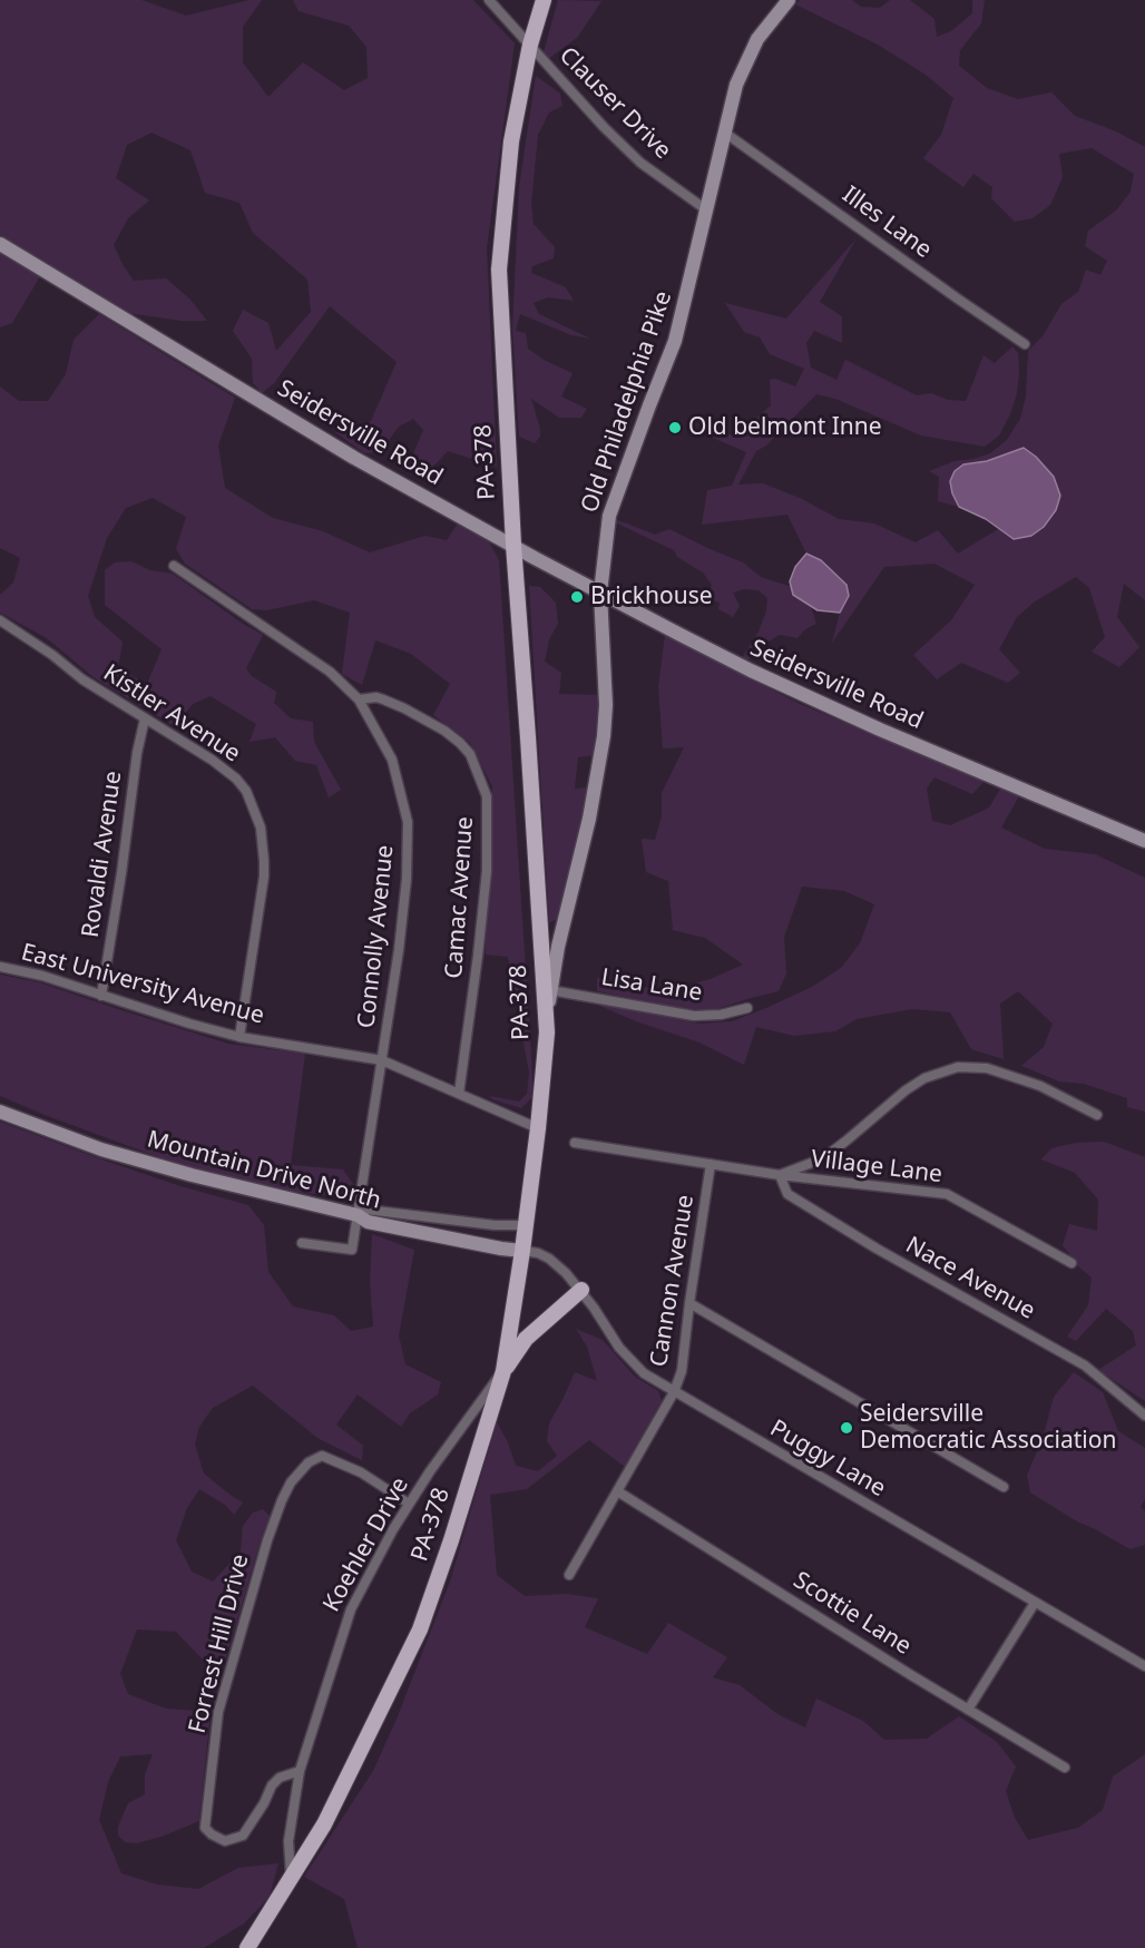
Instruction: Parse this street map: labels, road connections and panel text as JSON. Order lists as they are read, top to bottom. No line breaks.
{"streets":{"main road":["PA-378"],"street":["Clauser Drive","Illes Lane","Old Philadelphia Pike","Seidersville Road","Kistler Avenue","Rovaldi Avenue","Camac Avenue","Connolly Avenue","East University Avenue","Lisa Lane","Village Lane","Mountain Drive North","Nace Avenue","Cannon Avenue","Puggy Lane","Koehler Drive","Scottie Lane","Forrest Hill Drive"]},"crossings":[["Clauser Drive","Old Philadelphia Pike"],["Clauser Drive","PA-378"],["Illes Lane","Old Philadelphia Pike"],["Old Philadelphia Pike","Seidersville Road"],["Old Philadelphia Pike","PA-378"],["Old Philadelphia Pike","Lisa Lane"],["Seidersville Road","PA-378"],["PA-378","East University Avenue"],["PA-378","Mountain Drive North"],["PA-378","Puggy Lane"],["PA-378","Koehler Drive"],["Kistler Avenue","Rovaldi Avenue"],["Kistler Avenue","East University Avenue"],["Rovaldi Avenue","East University Avenue"],["Camac Avenue","Connolly Avenue"],["Camac Avenue","East University Avenue"],["Connolly Avenue","East University Avenue"],["Connolly Avenue","Mountain Drive North"],["Village Lane","Nace Avenue"],["Village Lane","Cannon Avenue"],["Mountain Drive North","Puggy Lane"],["Cannon Avenue","Puggy Lane"],["Cannon Avenue","Scottie Lane"],["Koehler Drive","Forrest Hill Drive"]],"places":["Old belmont Inne","Brickhouse","Seidersville Democratic Association"]}
